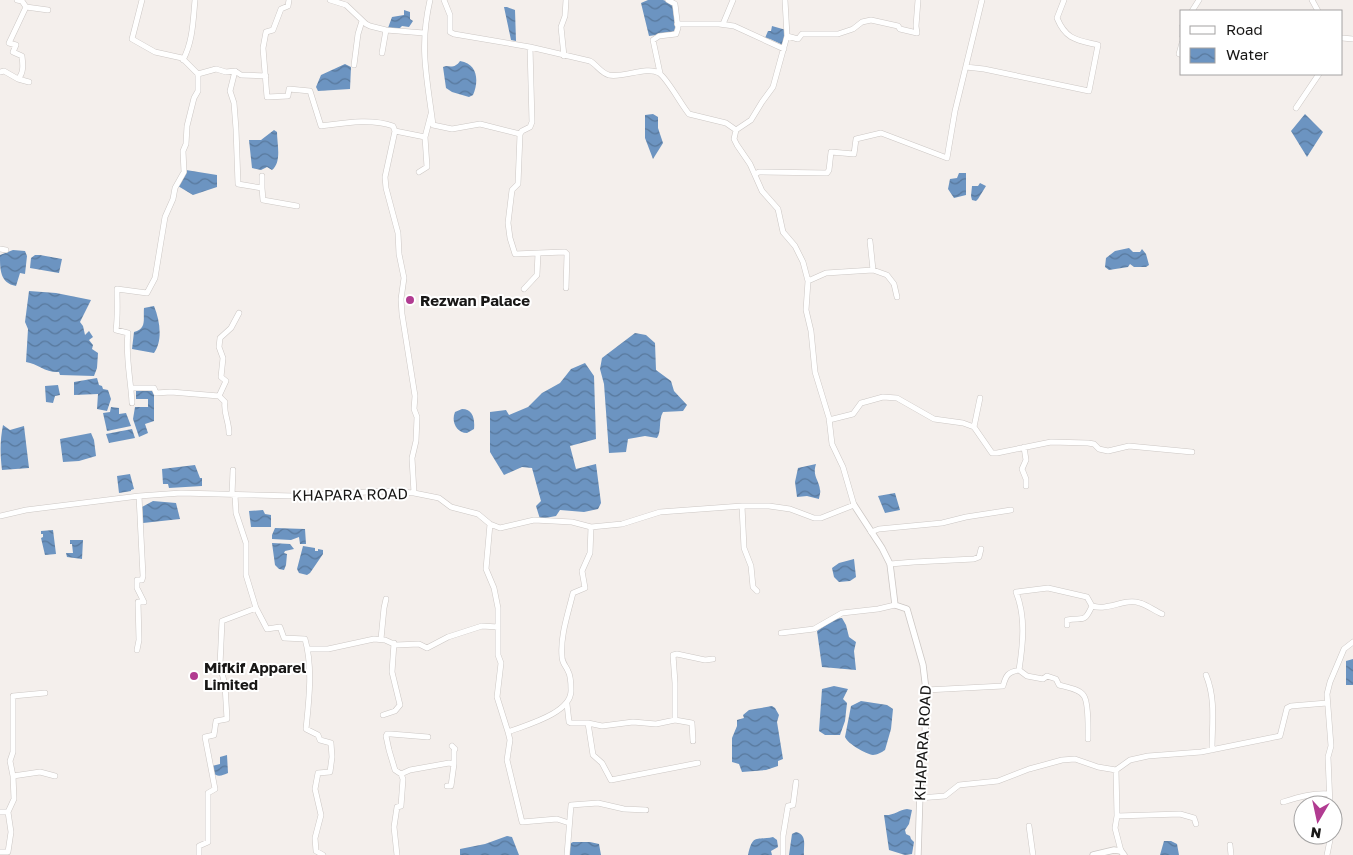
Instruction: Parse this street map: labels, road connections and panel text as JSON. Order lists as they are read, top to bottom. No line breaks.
{"streets":{"street":["KHAPARA ROAD"]},"places":["Rezwan Palace","Mifkif Apparel Limited"],"legend":["Road","Water"],"north":"bottom"}
